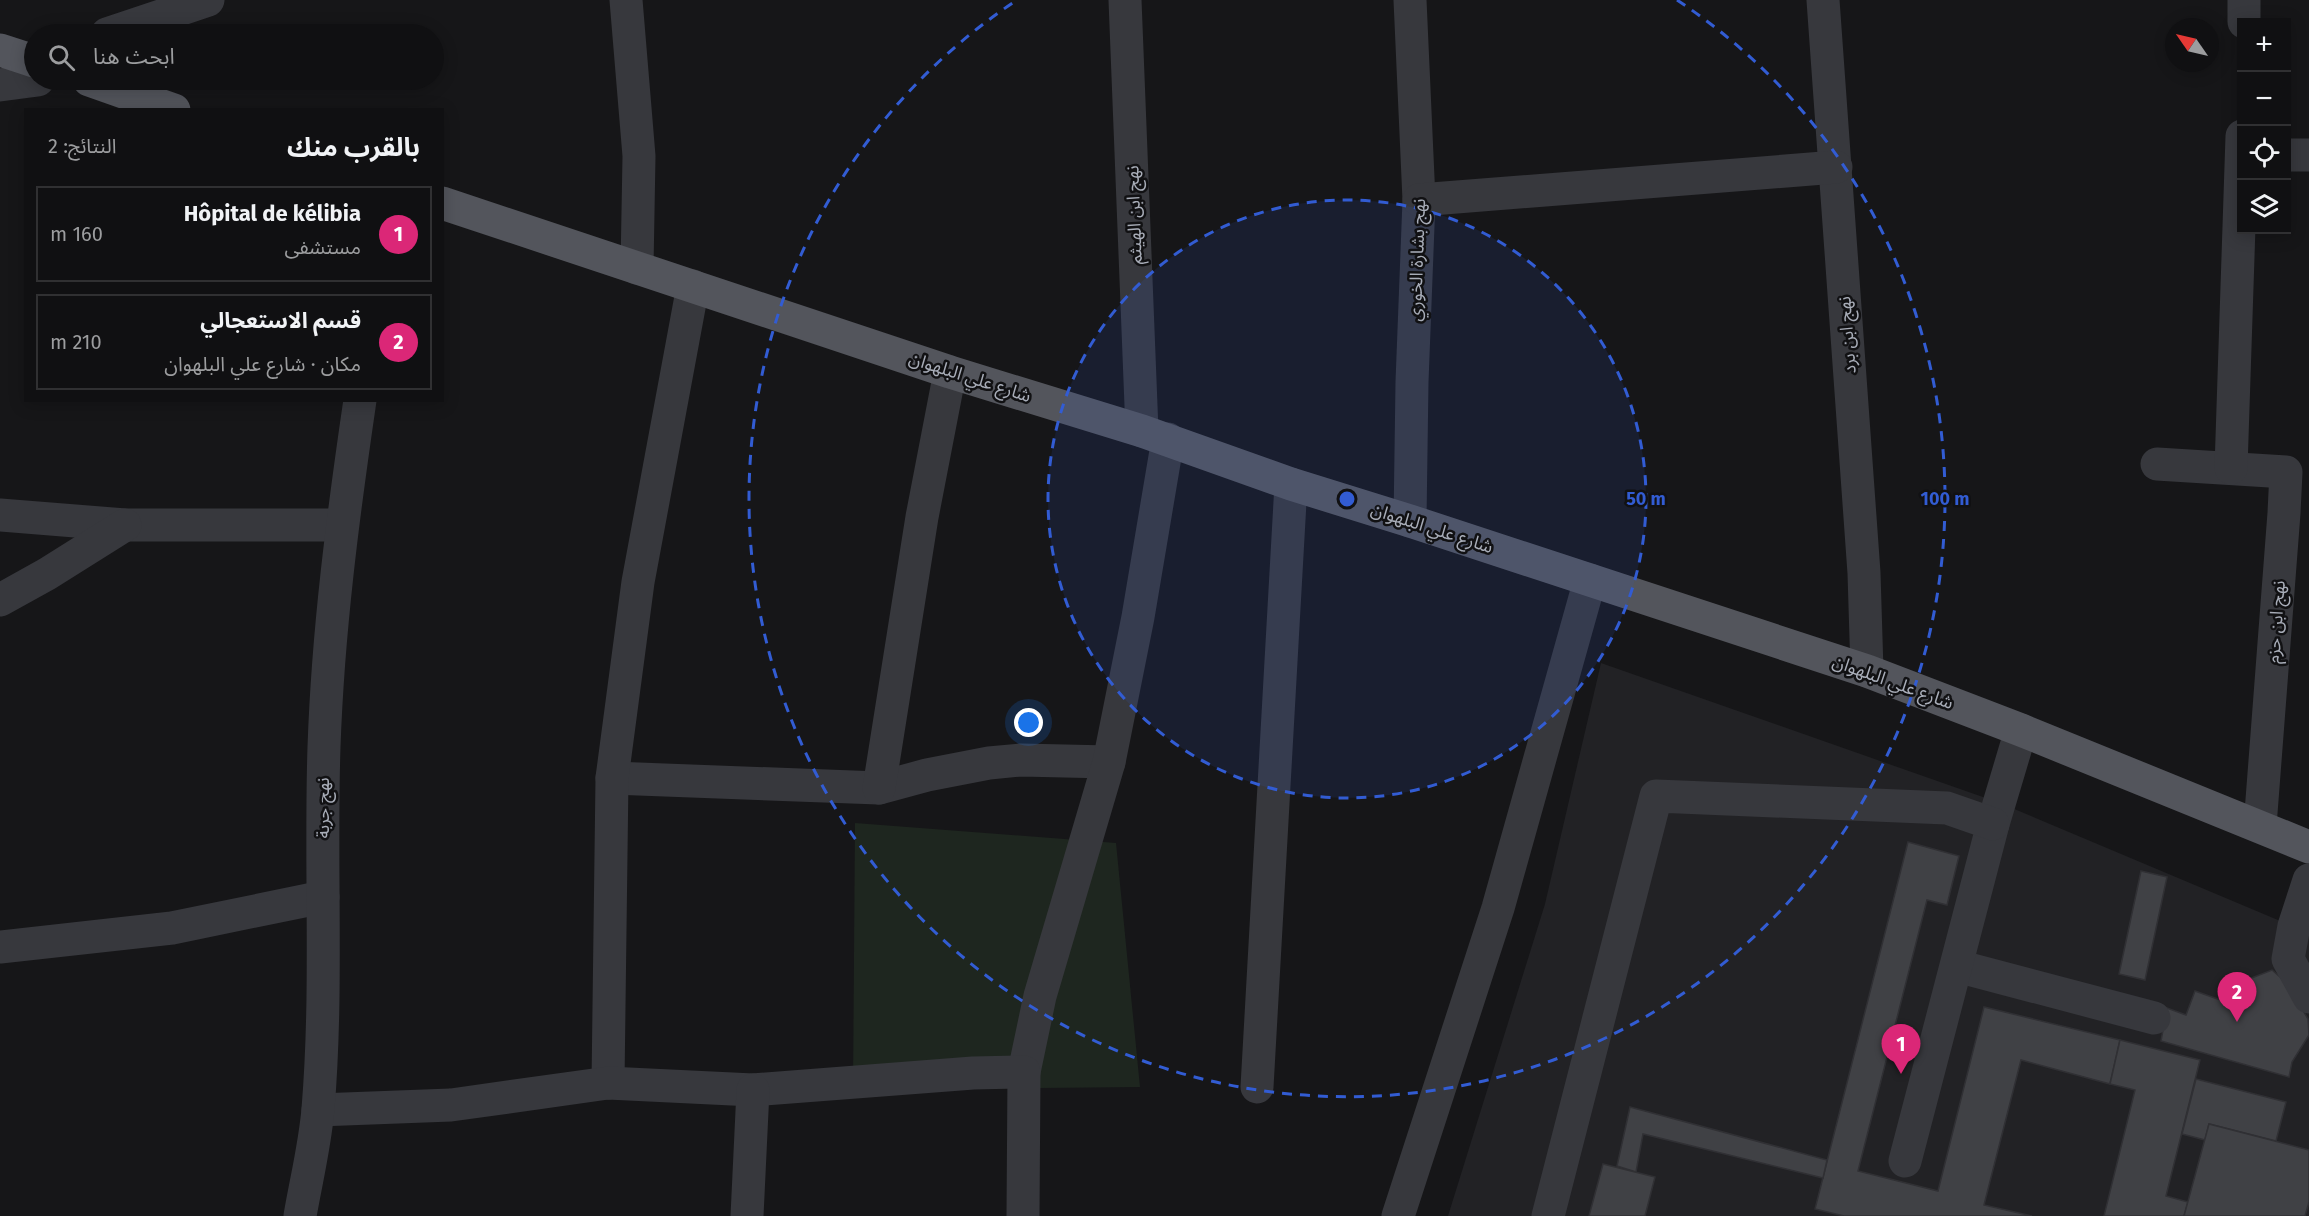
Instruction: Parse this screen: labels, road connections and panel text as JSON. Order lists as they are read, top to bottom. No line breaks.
{"streets":{"main road":["شارع علي البلهوان"],"street":["نهج ابن الهيثم","نهج بشارة الخوري","نهج ابن برد","نهج ابن حزم","نهج جربة"]},"crossings":[["نهج ابن الهيثم","شارع علي البلهوان"],["نهج بشارة الخوري","شارع علي البلهوان"],["نهج ابن برد","شارع علي البلهوان"],["شارع علي البلهوان","نهج ابن حزم"]],"north":"top left","page":{"map_buttons":["+","−"],"search":"ابحث هنا","heading":["بالقرب منك","النتائج: 2"],"list":[{"mark":"1","name":"Hôpital de kélibia","note":"مستشفى","value":"160 m"},{"mark":"2","name":"قسم الاستعجالي","note":"مكان · شارع علي البلهوان","value":"210 m"}],"pins":["2","1"]},"rings":["50 m","100 m"]}
